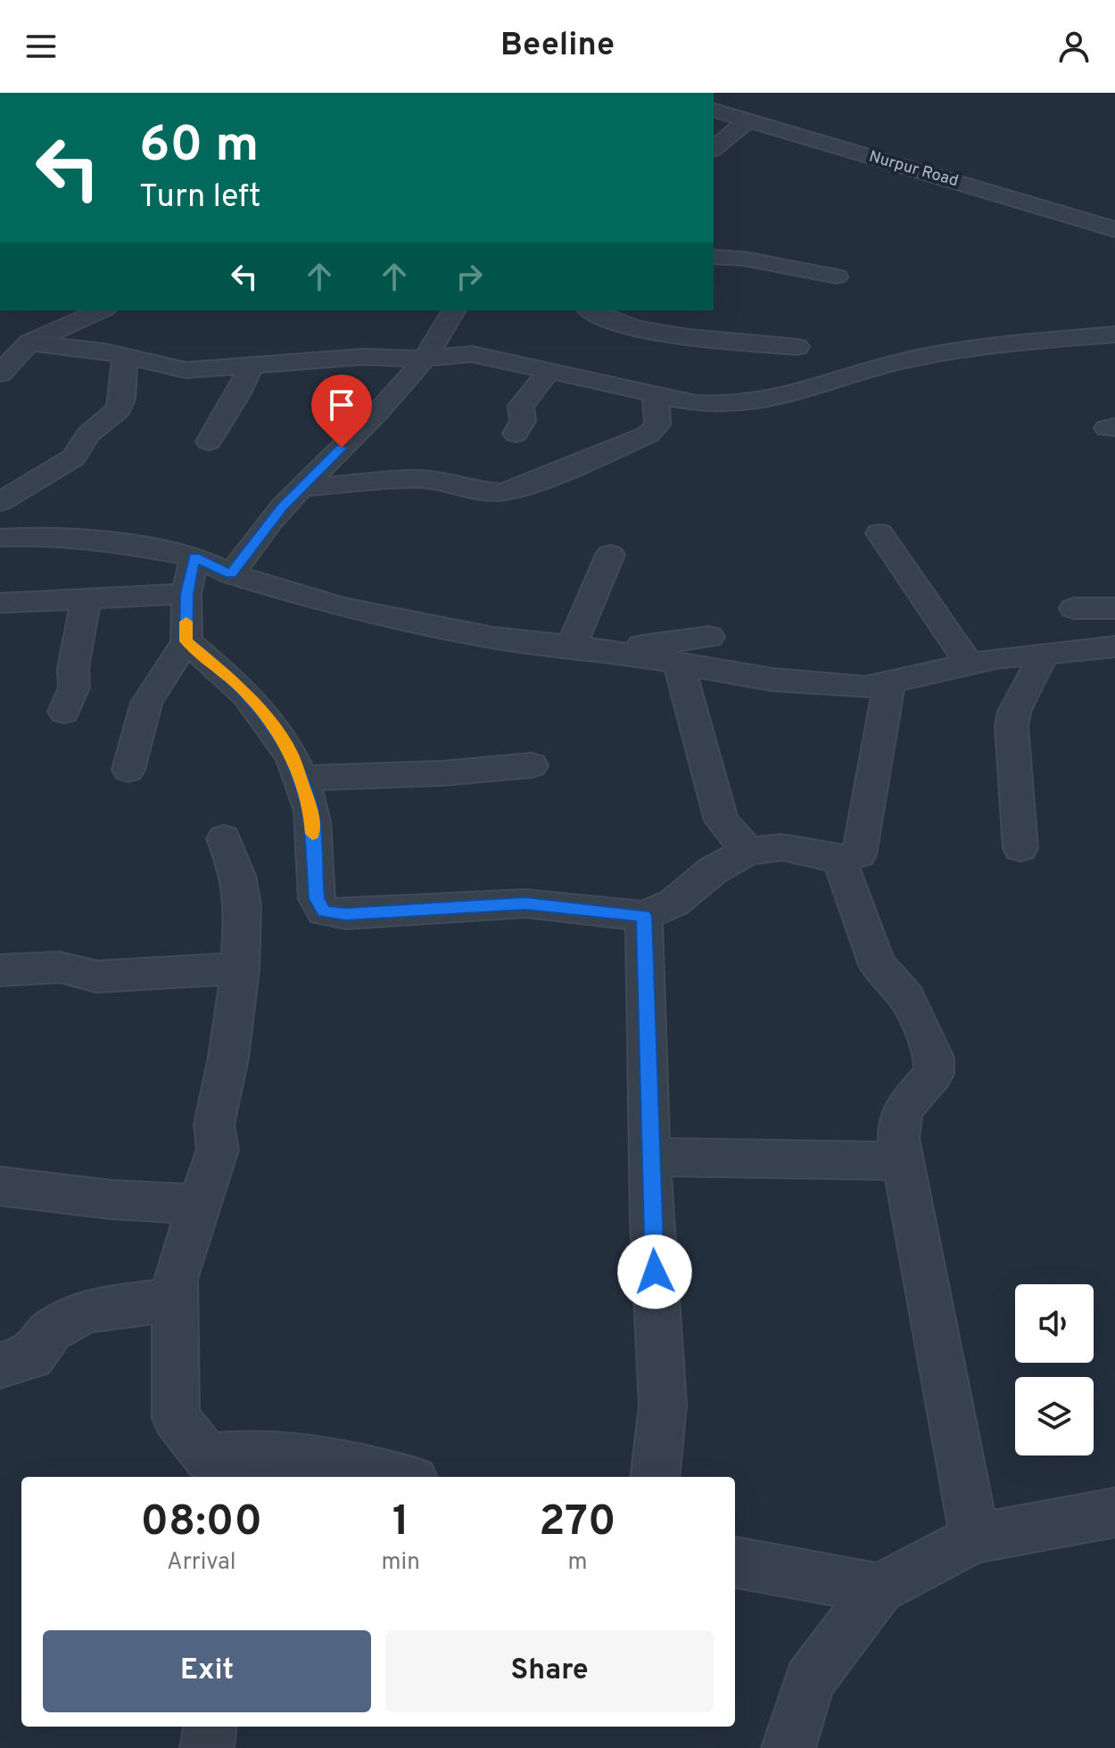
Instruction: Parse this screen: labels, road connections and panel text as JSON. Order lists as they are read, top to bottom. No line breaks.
{"streets":{"street":["Nurpur Road"]},"page":{"header":"Beeline","turn":["60 m","Turn left"],"eta":["08:00","Arrival","1","min","270","m"],"buttons":["Exit","Share"]}}
